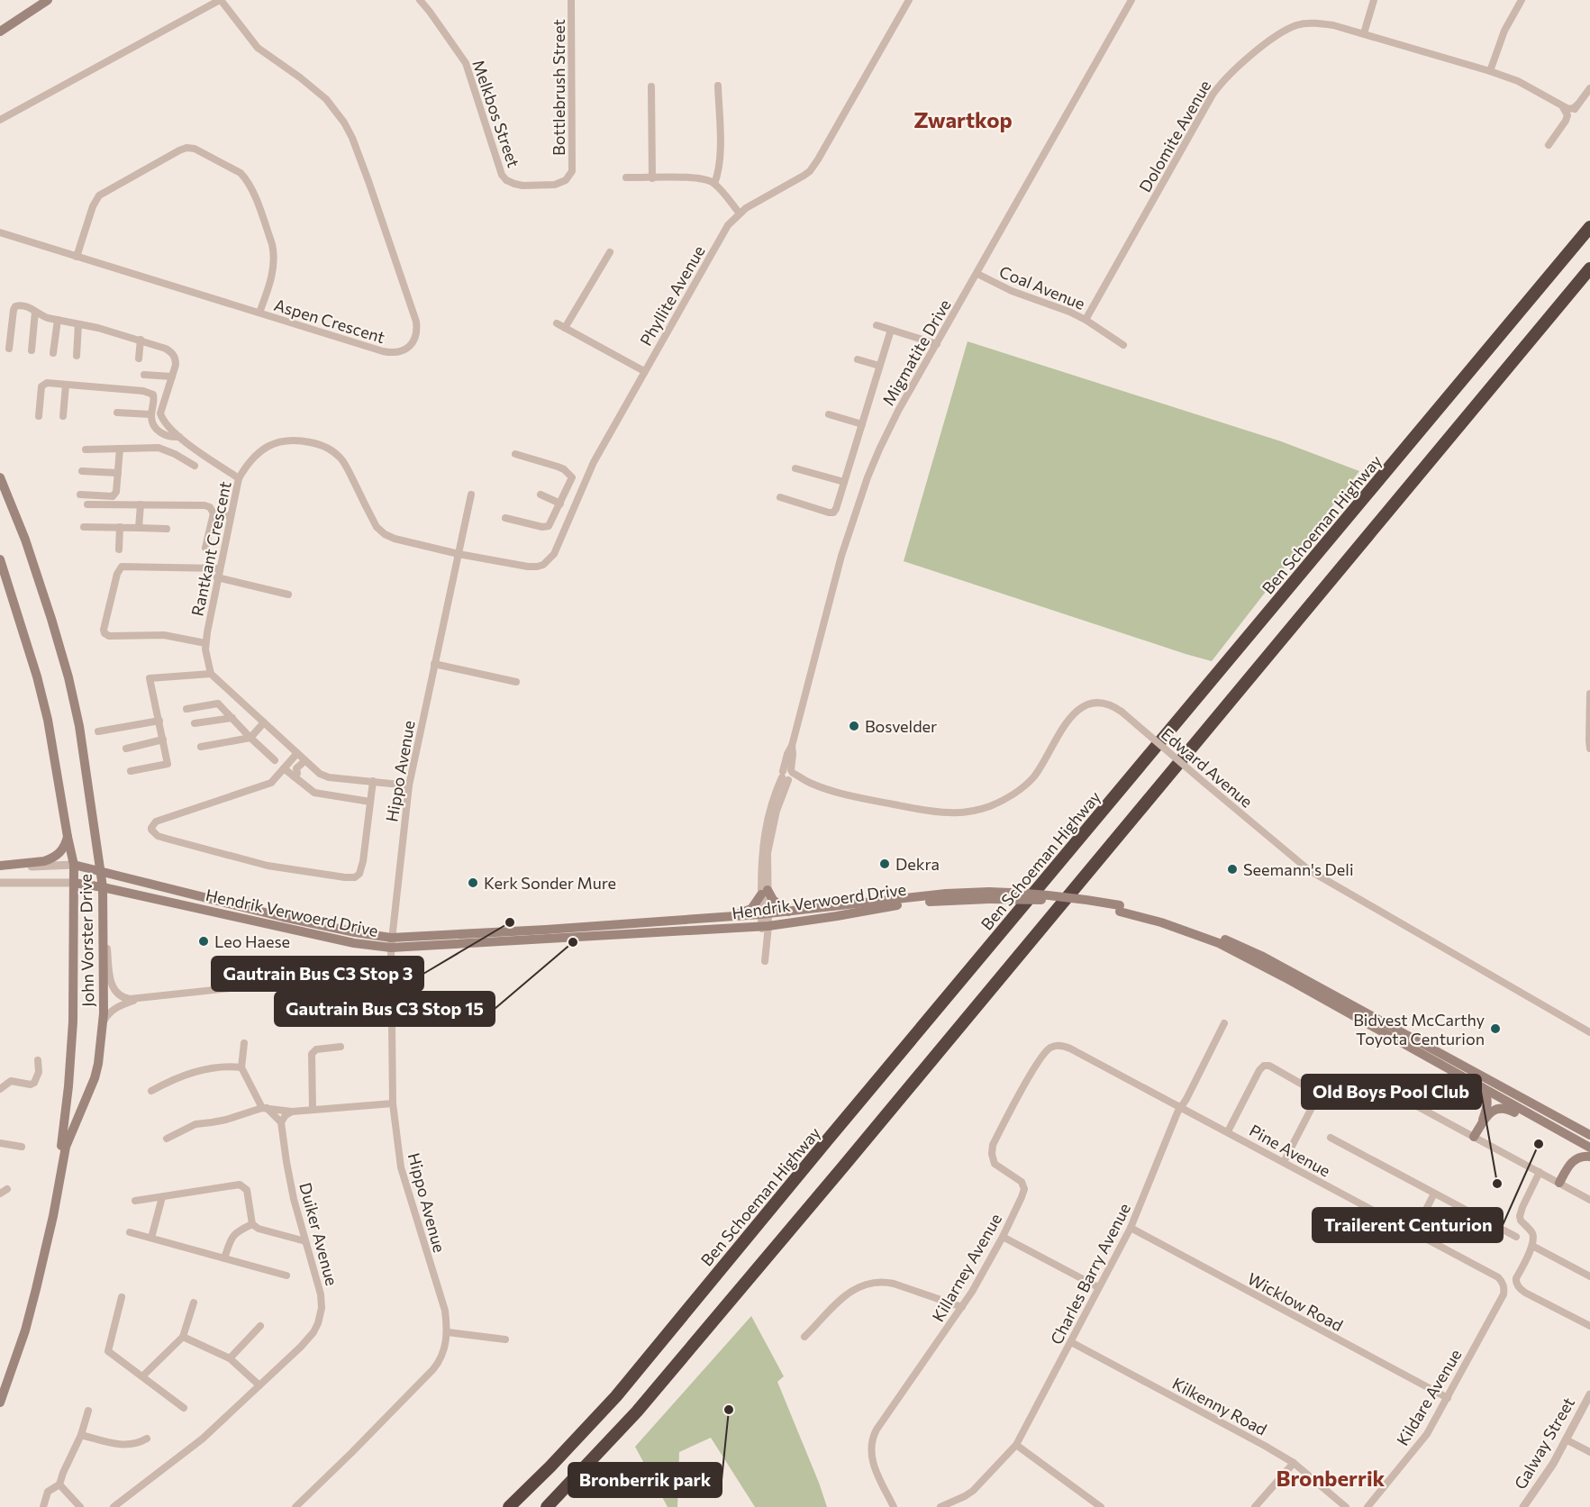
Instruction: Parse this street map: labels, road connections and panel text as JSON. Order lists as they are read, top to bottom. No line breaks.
{"streets":{"highway":["Ben Schoeman Highway"],"main road":["Hendrik Verwoerd Drive","John Vorster Drive"],"street":["Bottlebrush Street","Melkbos Street","Dolomite Avenue","Coal Avenue","Phyllite Avenue","Aspen Crescent","Migmatite Drive","Rantkant Crescent","Edward Avenue","Hippo Avenue","Pine Avenue","Duiker Avenue","Killarney Avenue","Charles Barry Avenue","Wicklow Road","Kildare Avenue","Kilkenny Road","Galway Street"]},"crossings":[["Bottlebrush Street","Melkbos Street"],["Dolomite Avenue","Coal Avenue"],["Coal Avenue","Migmatite Drive"],["Phyllite Avenue","Rantkant Crescent"],["Phyllite Avenue","Hippo Avenue"],["Migmatite Drive","Edward Avenue"],["Migmatite Drive","Hendrik Verwoerd Drive"],["Rantkant Crescent","Hippo Avenue"],["Hippo Avenue","Hendrik Verwoerd Drive"],["Hendrik Verwoerd Drive","John Vorster Drive"],["Pine Avenue","Killarney Avenue"],["Pine Avenue","Charles Barry Avenue"],["Pine Avenue","Kildare Avenue"],["Charles Barry Avenue","Wicklow Road"],["Charles Barry Avenue","Kilkenny Road"],["Wicklow Road","Kildare Avenue"]],"districts":["Zwartkop","Bronberrik"],"places":["Bosvelder","Dekra","Seemann's Deli","Kerk Sonder Mure","Gautrain Bus C3 Stop 3","Leo Haese","Gautrain Bus C3 Stop 15","Bidvest McCarthy Toyota Centurion","Trailerent Centurion","Old Boys Pool Club","Bronberrik park"]}
